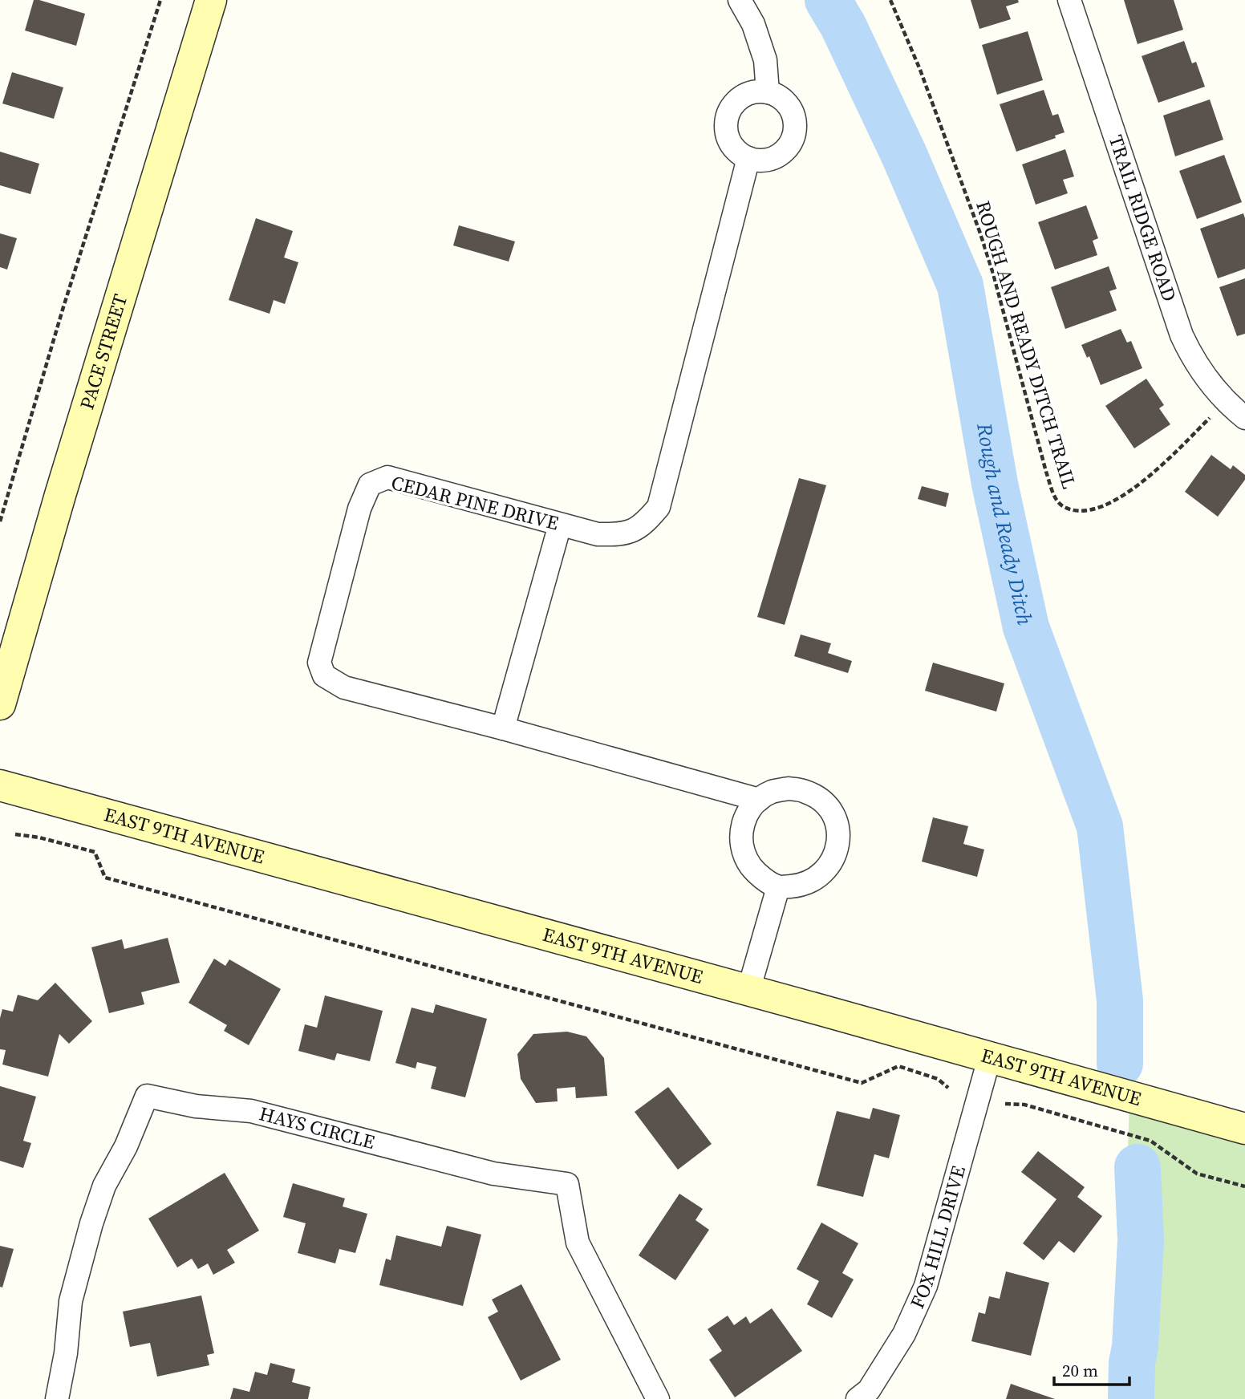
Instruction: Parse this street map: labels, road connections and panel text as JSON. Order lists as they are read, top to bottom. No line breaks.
{"streets":{"main road":["PACE STREET","EAST 9TH AVENUE"],"street":["TRAIL RIDGE ROAD","CEDAR PINE DRIVE","HAYS CIRCLE","FOX HILL DRIVE"],"path":["ROUGH AND READY DITCH TRAIL"]},"crossings":[["TRAIL RIDGE ROAD","ROUGH AND READY DITCH TRAIL"],["EAST 9TH AVENUE","FOX HILL DRIVE"]],"water":["Rough and Ready Ditch"],"scale_bar":"20 m"}
